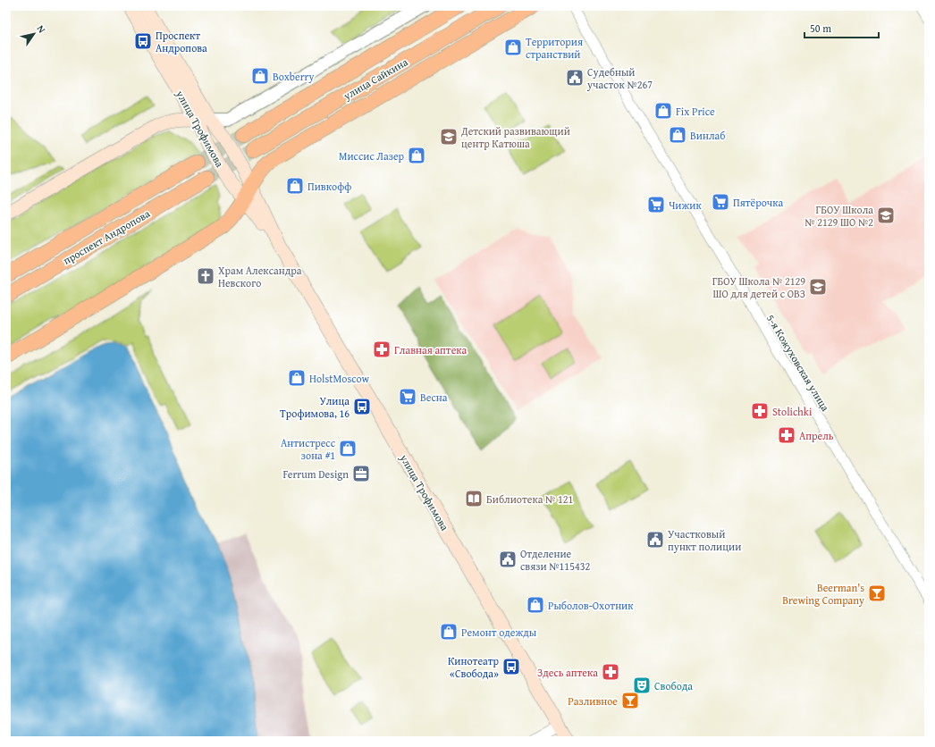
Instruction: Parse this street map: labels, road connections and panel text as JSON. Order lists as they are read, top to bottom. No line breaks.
{"streets":{"main road":["улица Сайкина","улица Трофимова","проспект Андропова"],"street":["5-я Кожуховская улица"]},"places":{"bus stop":["Проспект Андропова","Улица Трофимова, 16","Кинотеатр «Свобода»"],"shop":["Территория странствий","Boxberry","Fix Price","Винлаб","Миссис Лазер","Пивкофф","HolstMoscow","Антистресс зона #1","Рыболов-Охотник","Ремонт одежды"],"public building":["Судебный участок №267","Участковый пункт полиции","Отделение связи №115432"],"school or university":["Детский развивающий центр Катюша","ГБОУ Школа № 2129 ШО №2","ГБОУ Школа № 2129 ШО для детей с ОВЗ"],"supermarket":["Пятёрочка","Чижик","Весна"],"church":["Храм Александра Невского"],"pharmacy":["Главная аптека","Stolichki","Апрель","Здесь аптека"],"office":["Ferrum Design"],"library":["Библиотека № 121"],"bar":["Beerman's Brewing Company","Разливное"],"theatre":["Свобода"]},"scale_bar":"50 m","north":"top right"}
